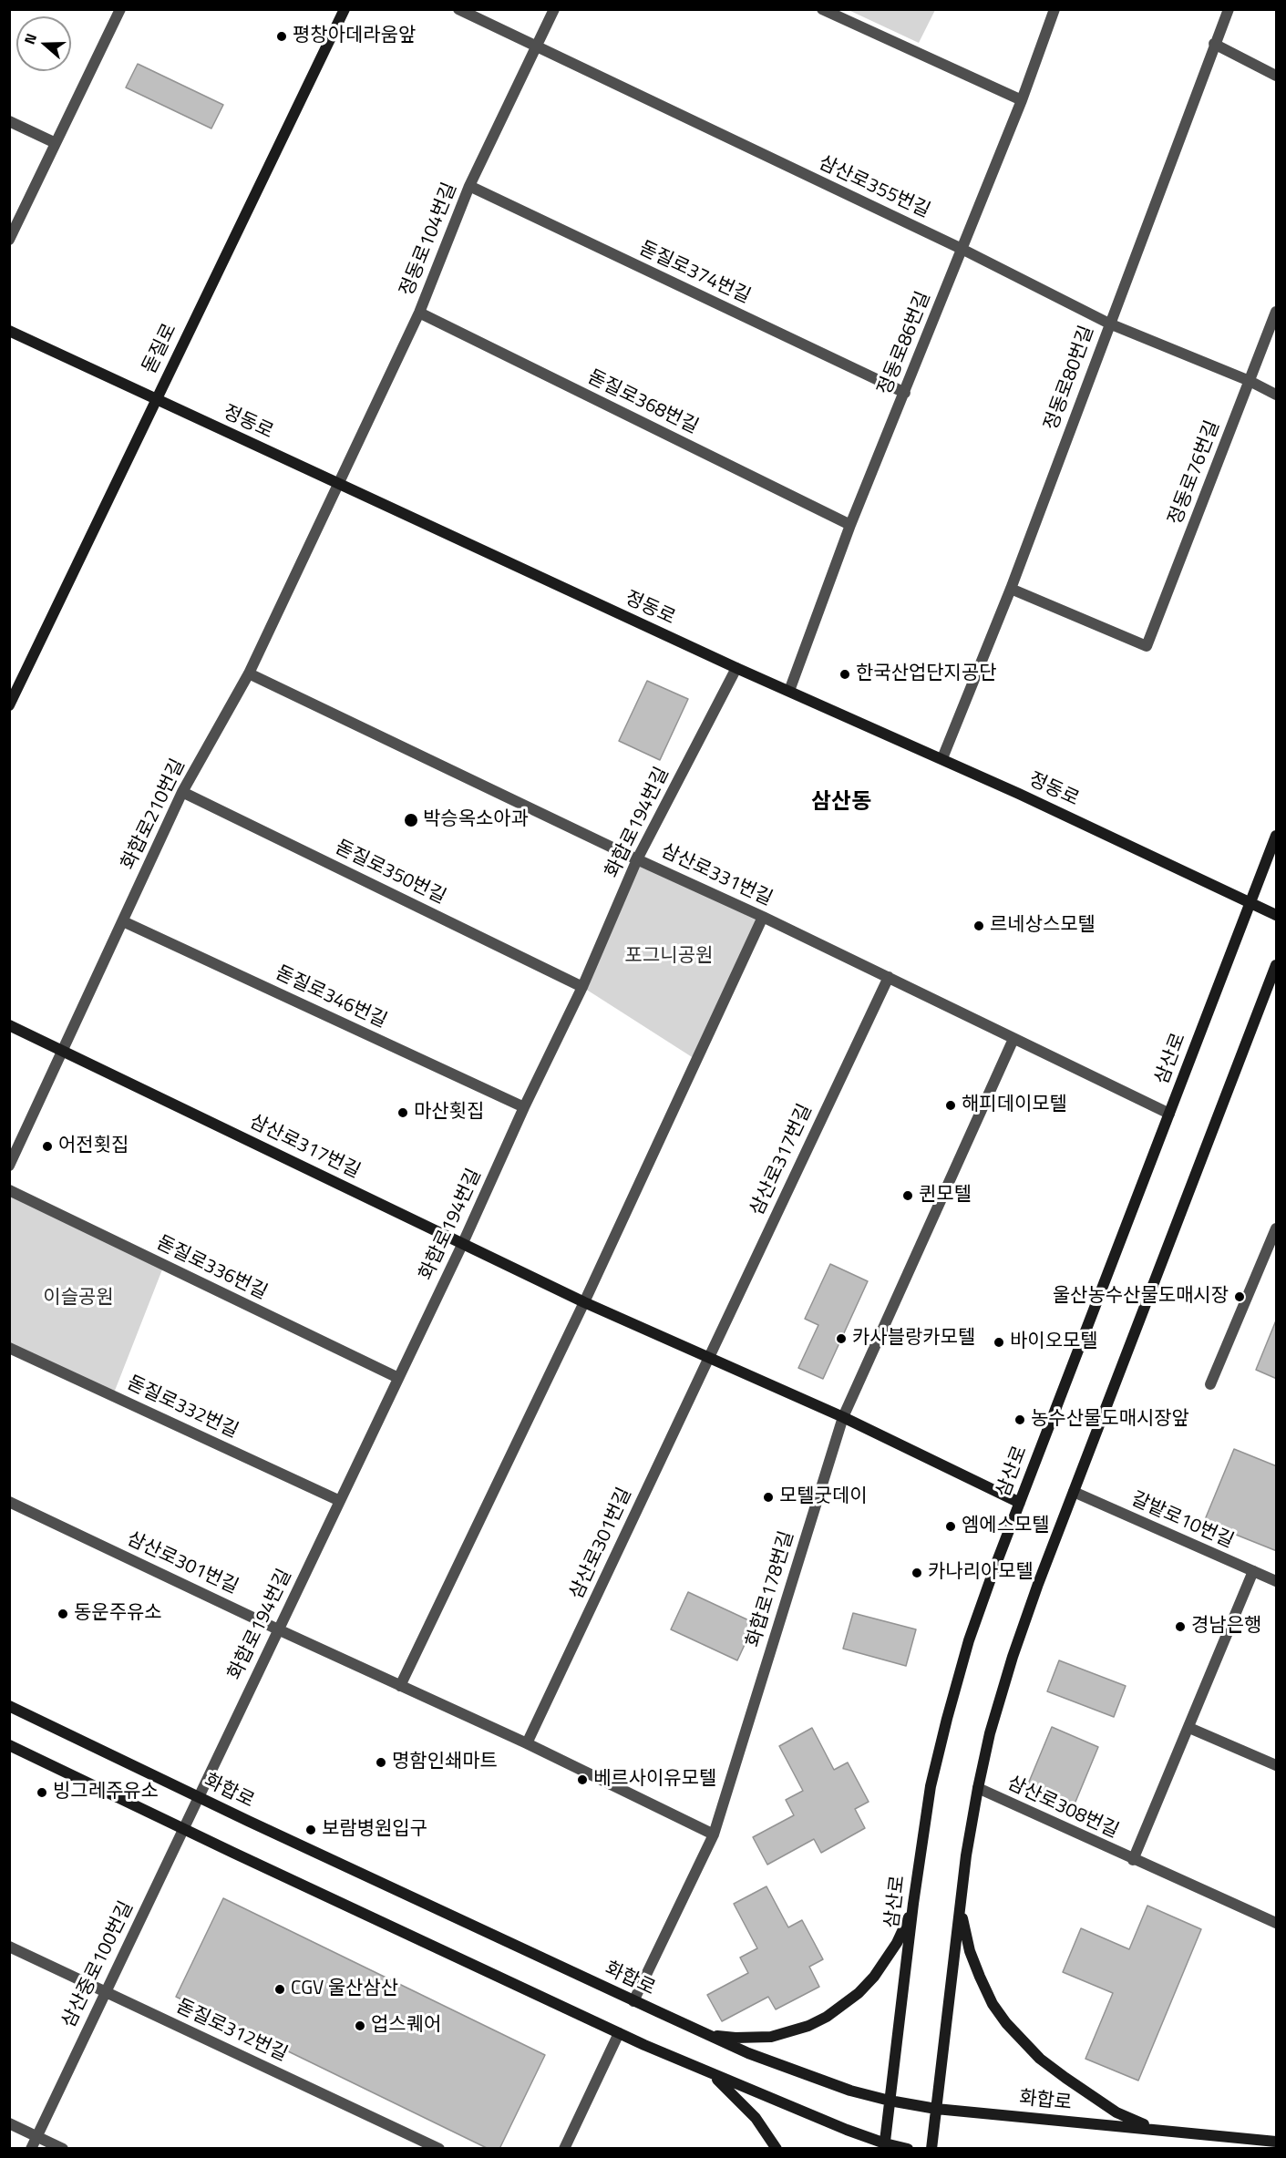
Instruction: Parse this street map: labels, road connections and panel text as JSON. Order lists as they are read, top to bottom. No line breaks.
{"streets":{"main road":["돋질로","정동로","삼산로","삼산로317번길","화합로"],"street":["삼산로355번길","정동로104번길","돋질로374번길","정동로86번길","정동로80번길","돋질로368번길","정동로76번길","화합로210번길","화합로194번길","돋질로350번길","삼산로331번길","돋질로346번길","돋질로336번길","돋질로332번길","갈밭로10번길","삼산로301번길","화합로178번길","삼산로308번길","삼산중로100번길","돋질로312번길"]},"crossings":[["삼산로355번길","정동로104번길"],["삼산로355번길","정동로86번길"],["삼산로355번길","정동로80번길"],["삼산로355번길","정동로76번길"],["정동로104번길","돋질로374번길"],["정동로104번길","돋질로368번길"],["정동로104번길","정동로"],["정동로104번길","화합로210번길"],["돋질로374번길","정동로86번길"],["정동로86번길","돋질로368번길"],["정동로86번길","정동로"],["돋질로","정동로"],["정동로80번길","정동로"],["정동로80번길","정동로76번길"],["정동로","화합로210번길"],["정동로","화합로194번길"],["정동로","삼산로"],["화합로210번길","돋질로350번길"],["화합로210번길","삼산로331번길"],["화합로210번길","돋질로346번길"],["화합로210번길","삼산로317번길"],["화합로194번길","돋질로350번길"],["화합로194번길","삼산로331번길"],["화합로194번길","돋질로346번길"],["화합로194번길","삼산로317번길"],["화합로194번길","돋질로336번길"],["화합로194번길","돋질로332번길"],["화합로194번길","삼산로301번길"],["화합로194번길","화합로"],["화합로194번길","삼산중로100번길"],["삼산로331번길","삼산로"],["삼산로331번길","삼산로317번길"],["삼산로331번길","화합로178번길"],["삼산로","삼산로317번길"],["삼산로","화합로"],["삼산로317번길","삼산로301번길"],["삼산로317번길","화합로178번길"],["갈밭로10번길","삼산로308번길"],["삼산로301번길","화합로178번길"],["화합로178번길","화합로"],["화합로","삼산중로100번길"],["삼산중로100번길","돋질로312번길"]],"districts":["삼산동"],"parks":["포그니공원","이슬공원"],"places":["평창아데라움앞","한국산업단지공단","박승옥소아과","르네상스모텔","해피데이모텔","마산횟집","어전횟집","퀸모텔","울산농수산물도매시장","카사블랑카모텔","바이오모텔","농수산물도매시장앞","모텔굿데이","엠에스모텔","카나리아모텔","동운주유소","경남은행","명함인쇄마트","베르사이유모텔","빙그레주유소","보람병원입구","CGV 울산삼산","업스퀘어"],"north":"left"}
